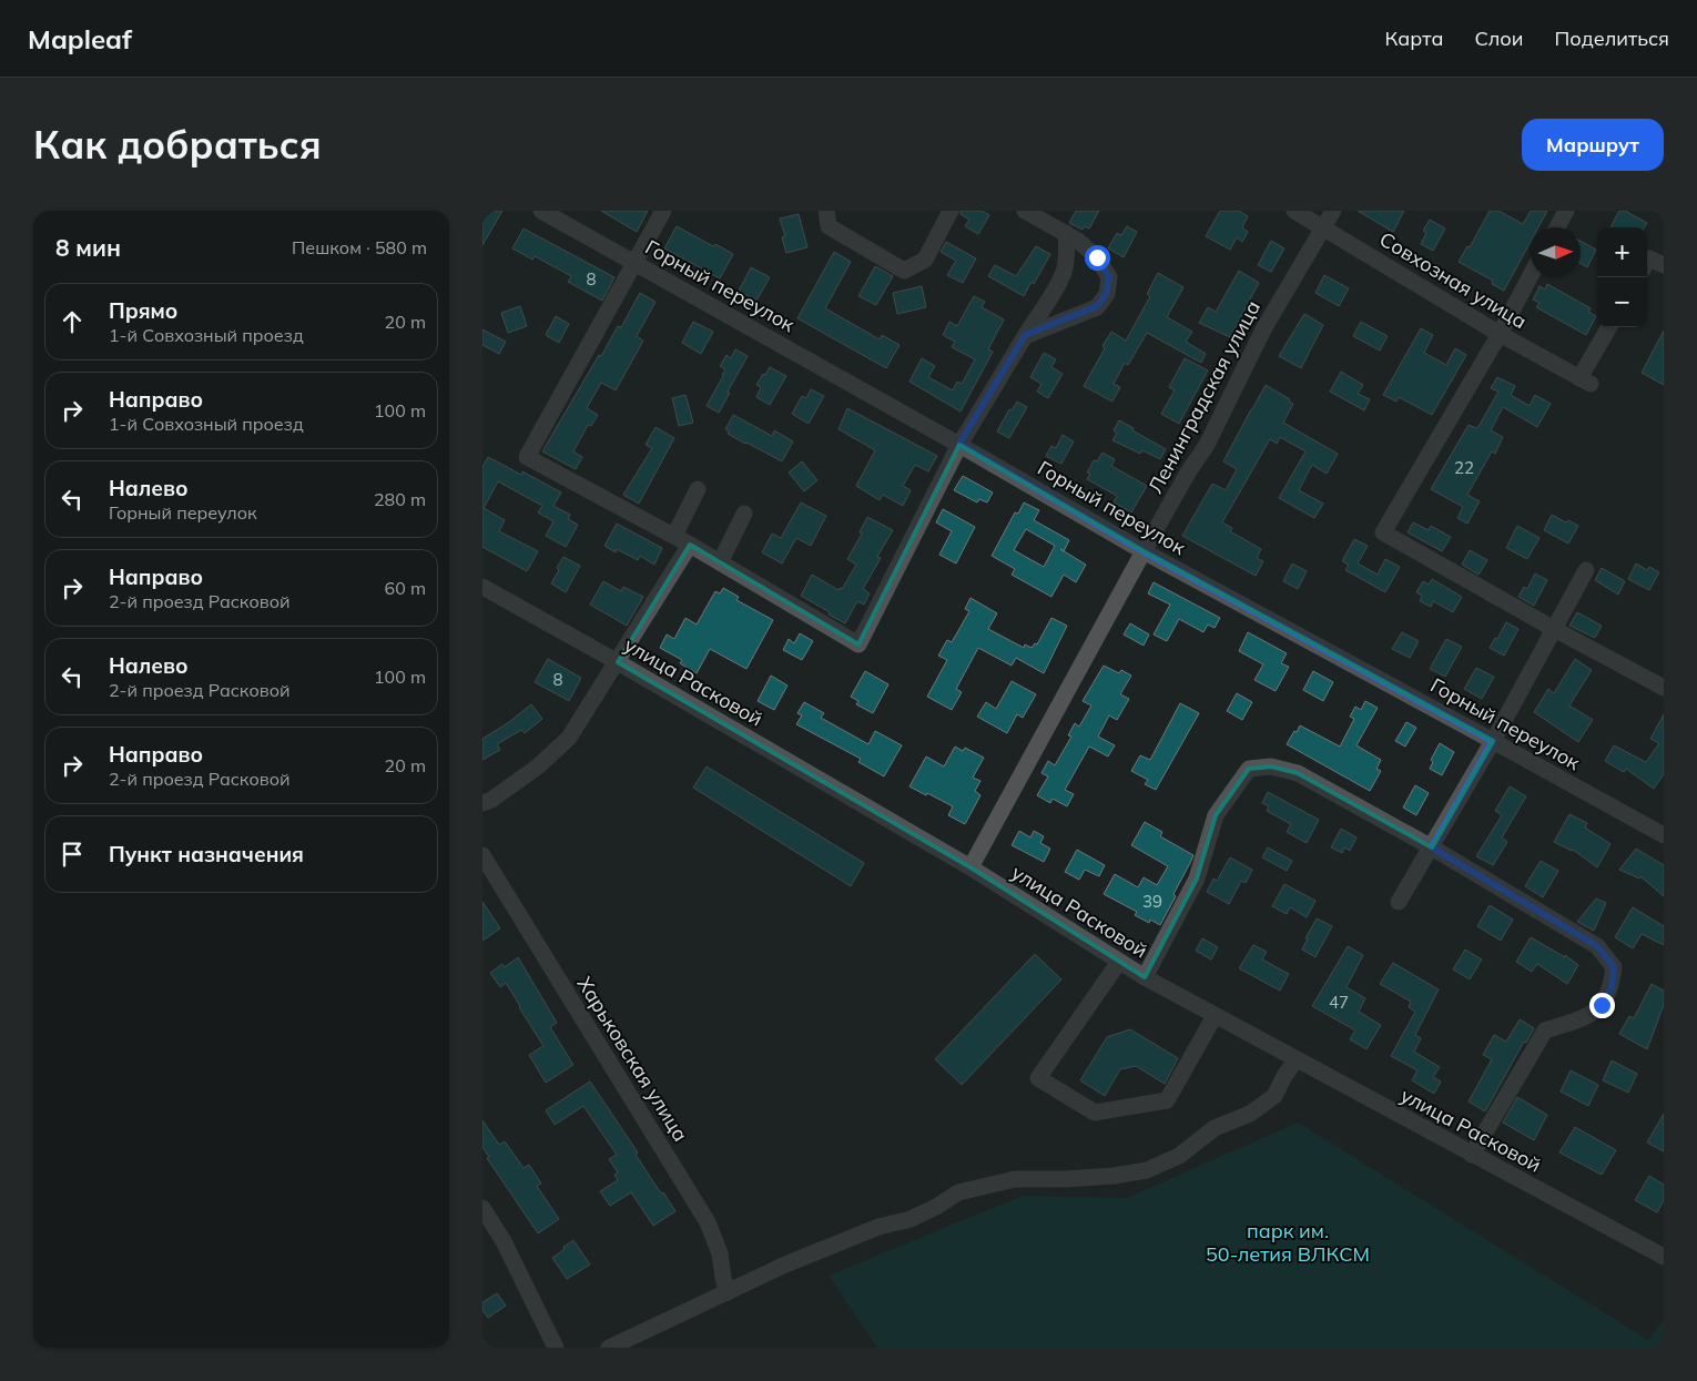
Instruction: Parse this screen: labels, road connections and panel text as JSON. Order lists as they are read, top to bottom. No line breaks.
{"streets":{"street":["Совхозная улица","Горный переулок","Ленинградская улица","улица Расковой","Харьковская улица"]},"crossings":[["Совхозная улица","Ленинградская улица"],["Горный переулок","Ленинградская улица"],["Ленинградская улица","улица Расковой"]],"parks":["парк им. 50-летия ВЛКСМ"],"house_numbers":["8","22","8","39","47"],"north":"right","page":{"header":"Mapleaf","nav":["Карта","Слои","Поделиться"],"buttons":"Маршрут","title":"Как добраться","heading":["8 мин","Пешком · 580 m"],"map_buttons":["+","−"],"list":[["Прямо","1-й Совхозный проезд","20 m"],["Направо","1-й Совхозный проезд","100 m"],["Налево","Горный переулок","280 m"],["Направо","2-й проезд Расковой","60 m"],["Налево","2-й проезд Расковой","100 m"],["Направо","2-й проезд Расковой","20 m"],"Пункт назначения"]}}
